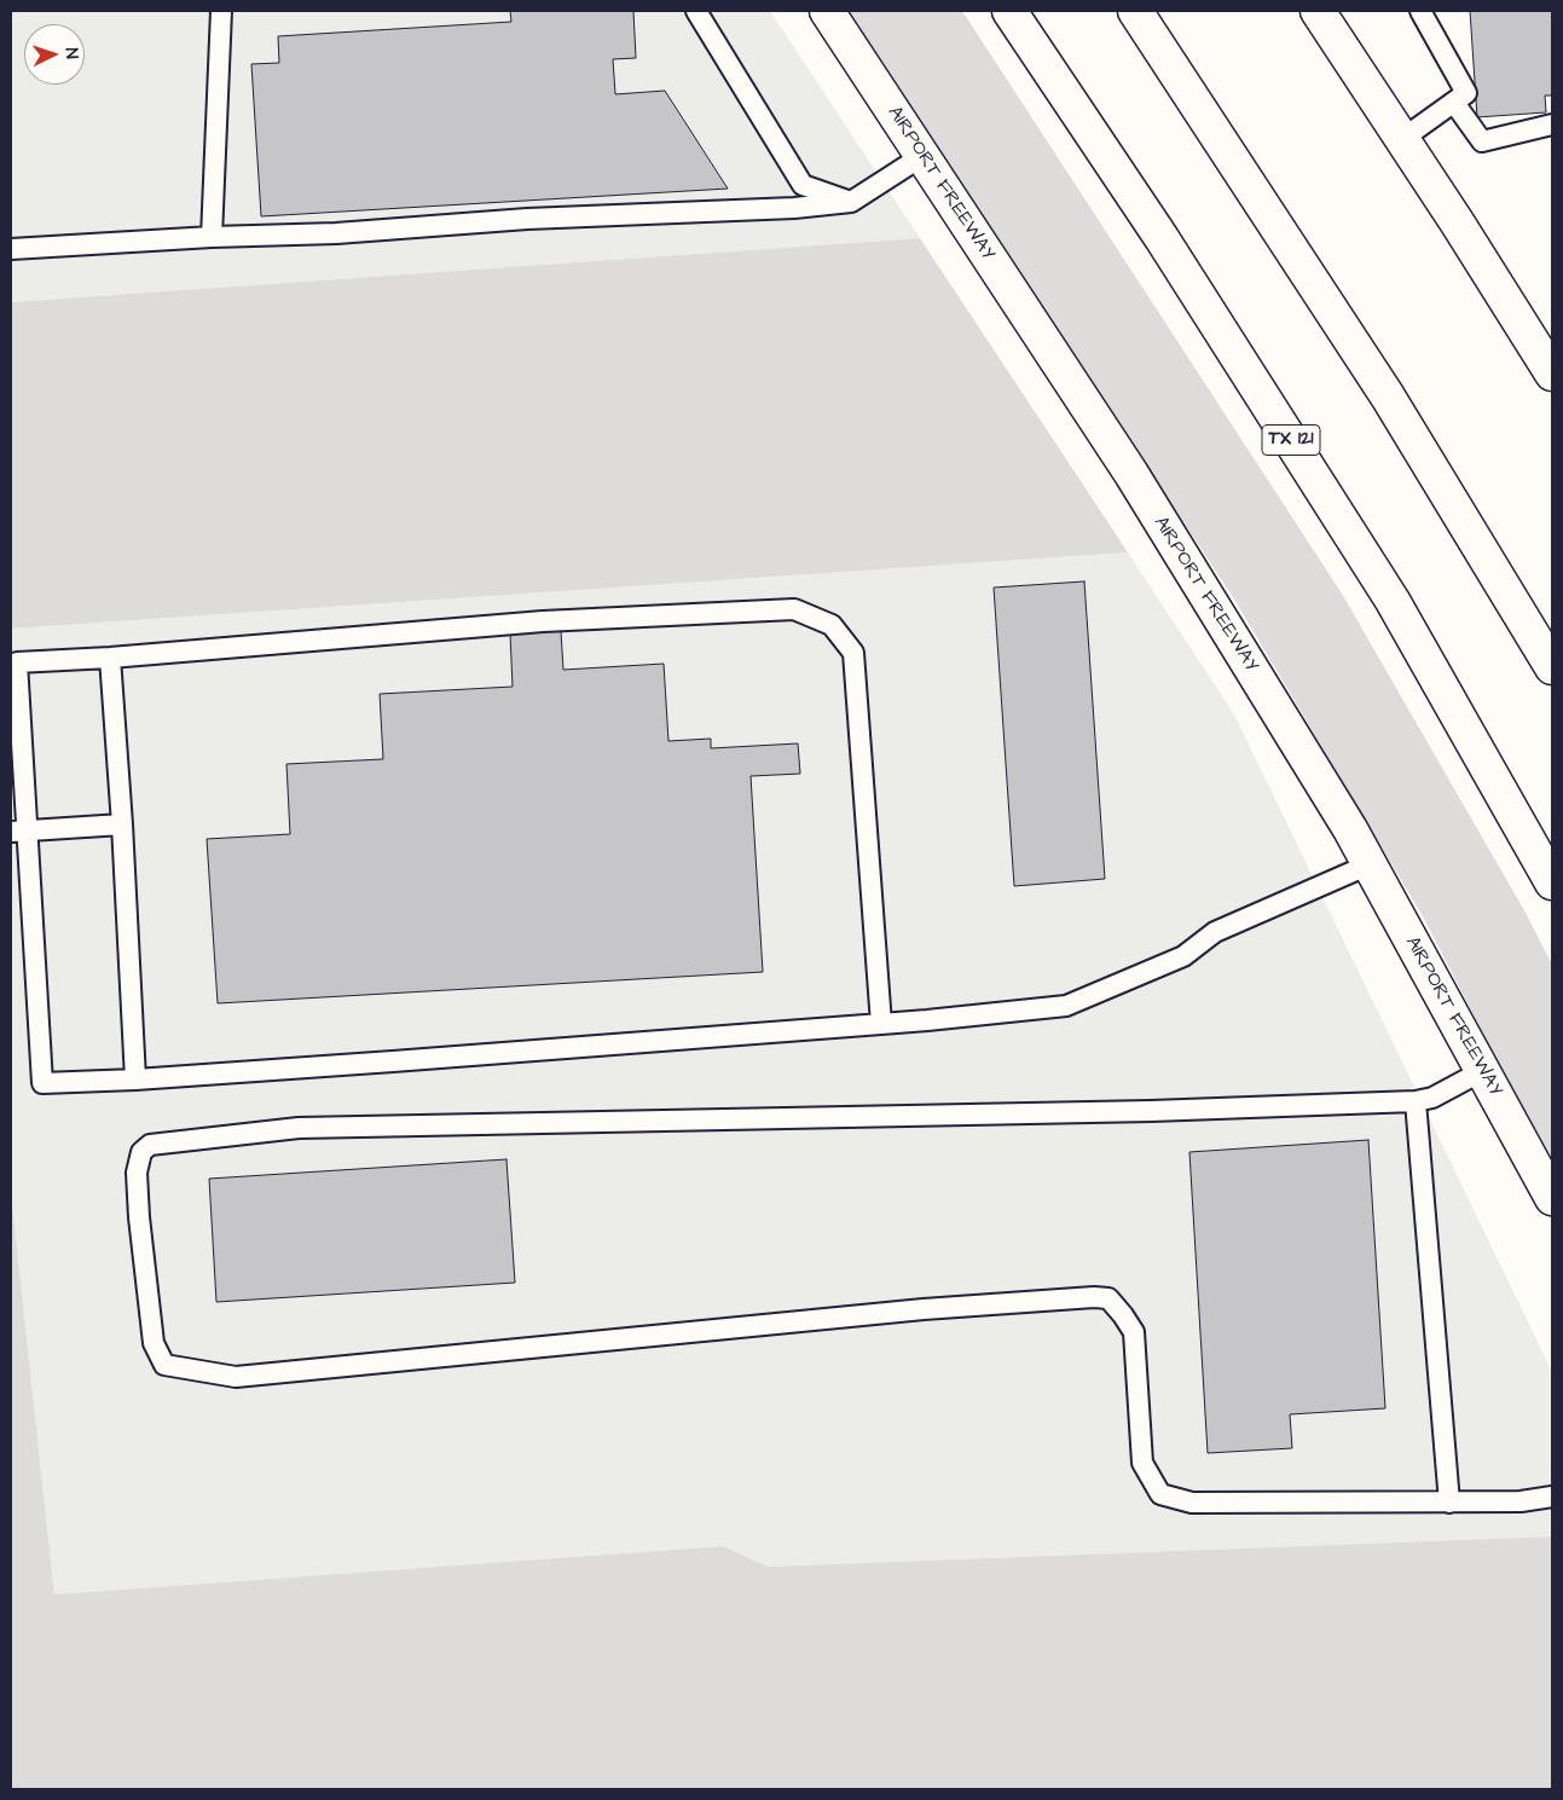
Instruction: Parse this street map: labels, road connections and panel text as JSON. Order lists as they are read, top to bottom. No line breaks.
{"streets":{"main road":["AIRPORT FREEWAY","TX 121"]},"north":"right"}
